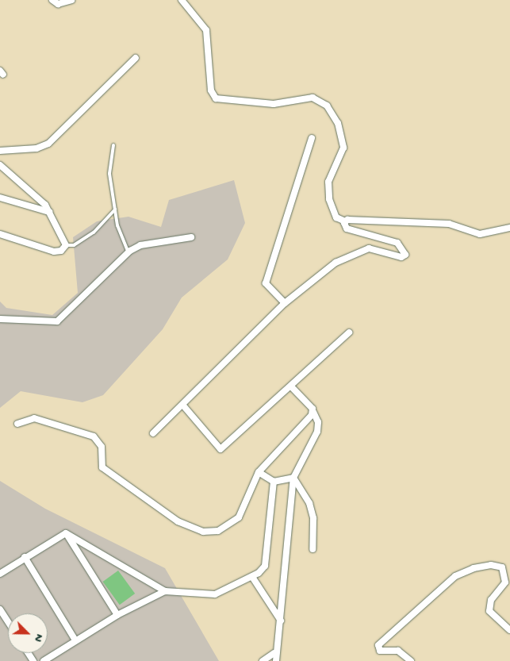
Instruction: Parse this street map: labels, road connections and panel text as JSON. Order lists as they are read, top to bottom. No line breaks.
{"north":"bottom right"}
